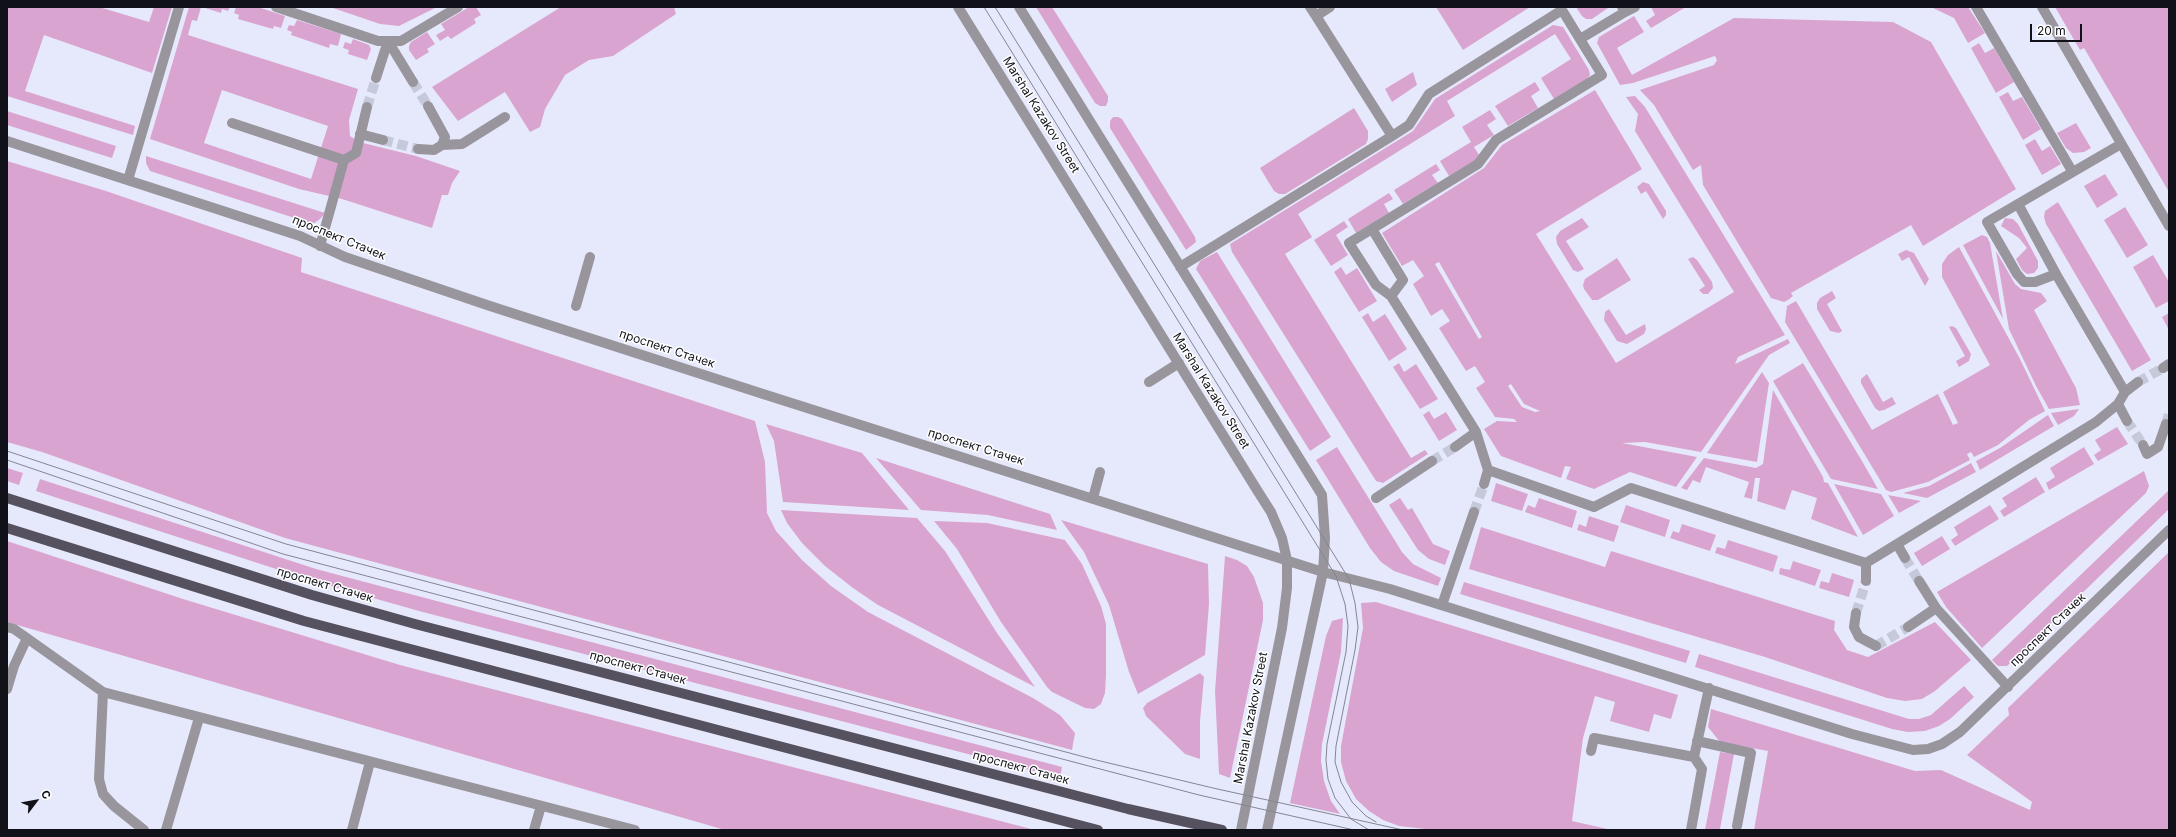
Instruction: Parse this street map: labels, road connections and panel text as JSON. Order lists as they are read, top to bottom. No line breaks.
{"streets":{"main road":["проспект Стачек"],"street":["Marshal Kazakov Street"]},"crossings":[["Marshal Kazakov Street","проспект Стачек"]],"scale_bar":"20 m","north":"top right"}
